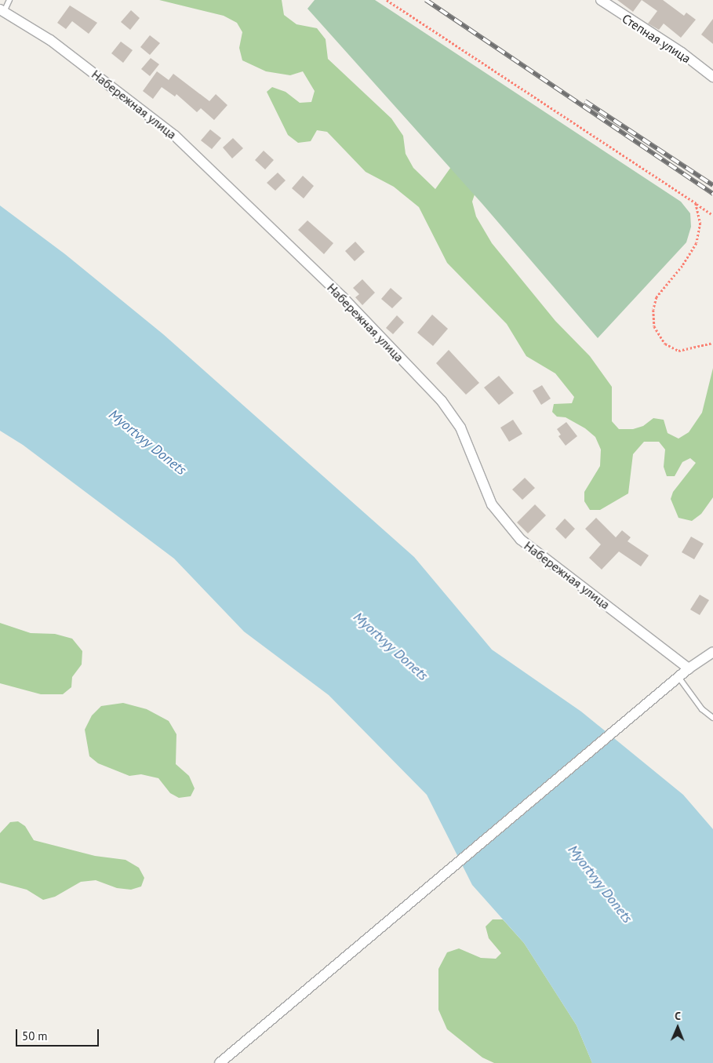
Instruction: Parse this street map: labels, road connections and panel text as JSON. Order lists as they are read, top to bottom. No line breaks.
{"streets":{"street":["Степная улица","Набережная улица"]},"water":["Myortvyy Donets"],"scale_bar":"50 m","north":"top"}
